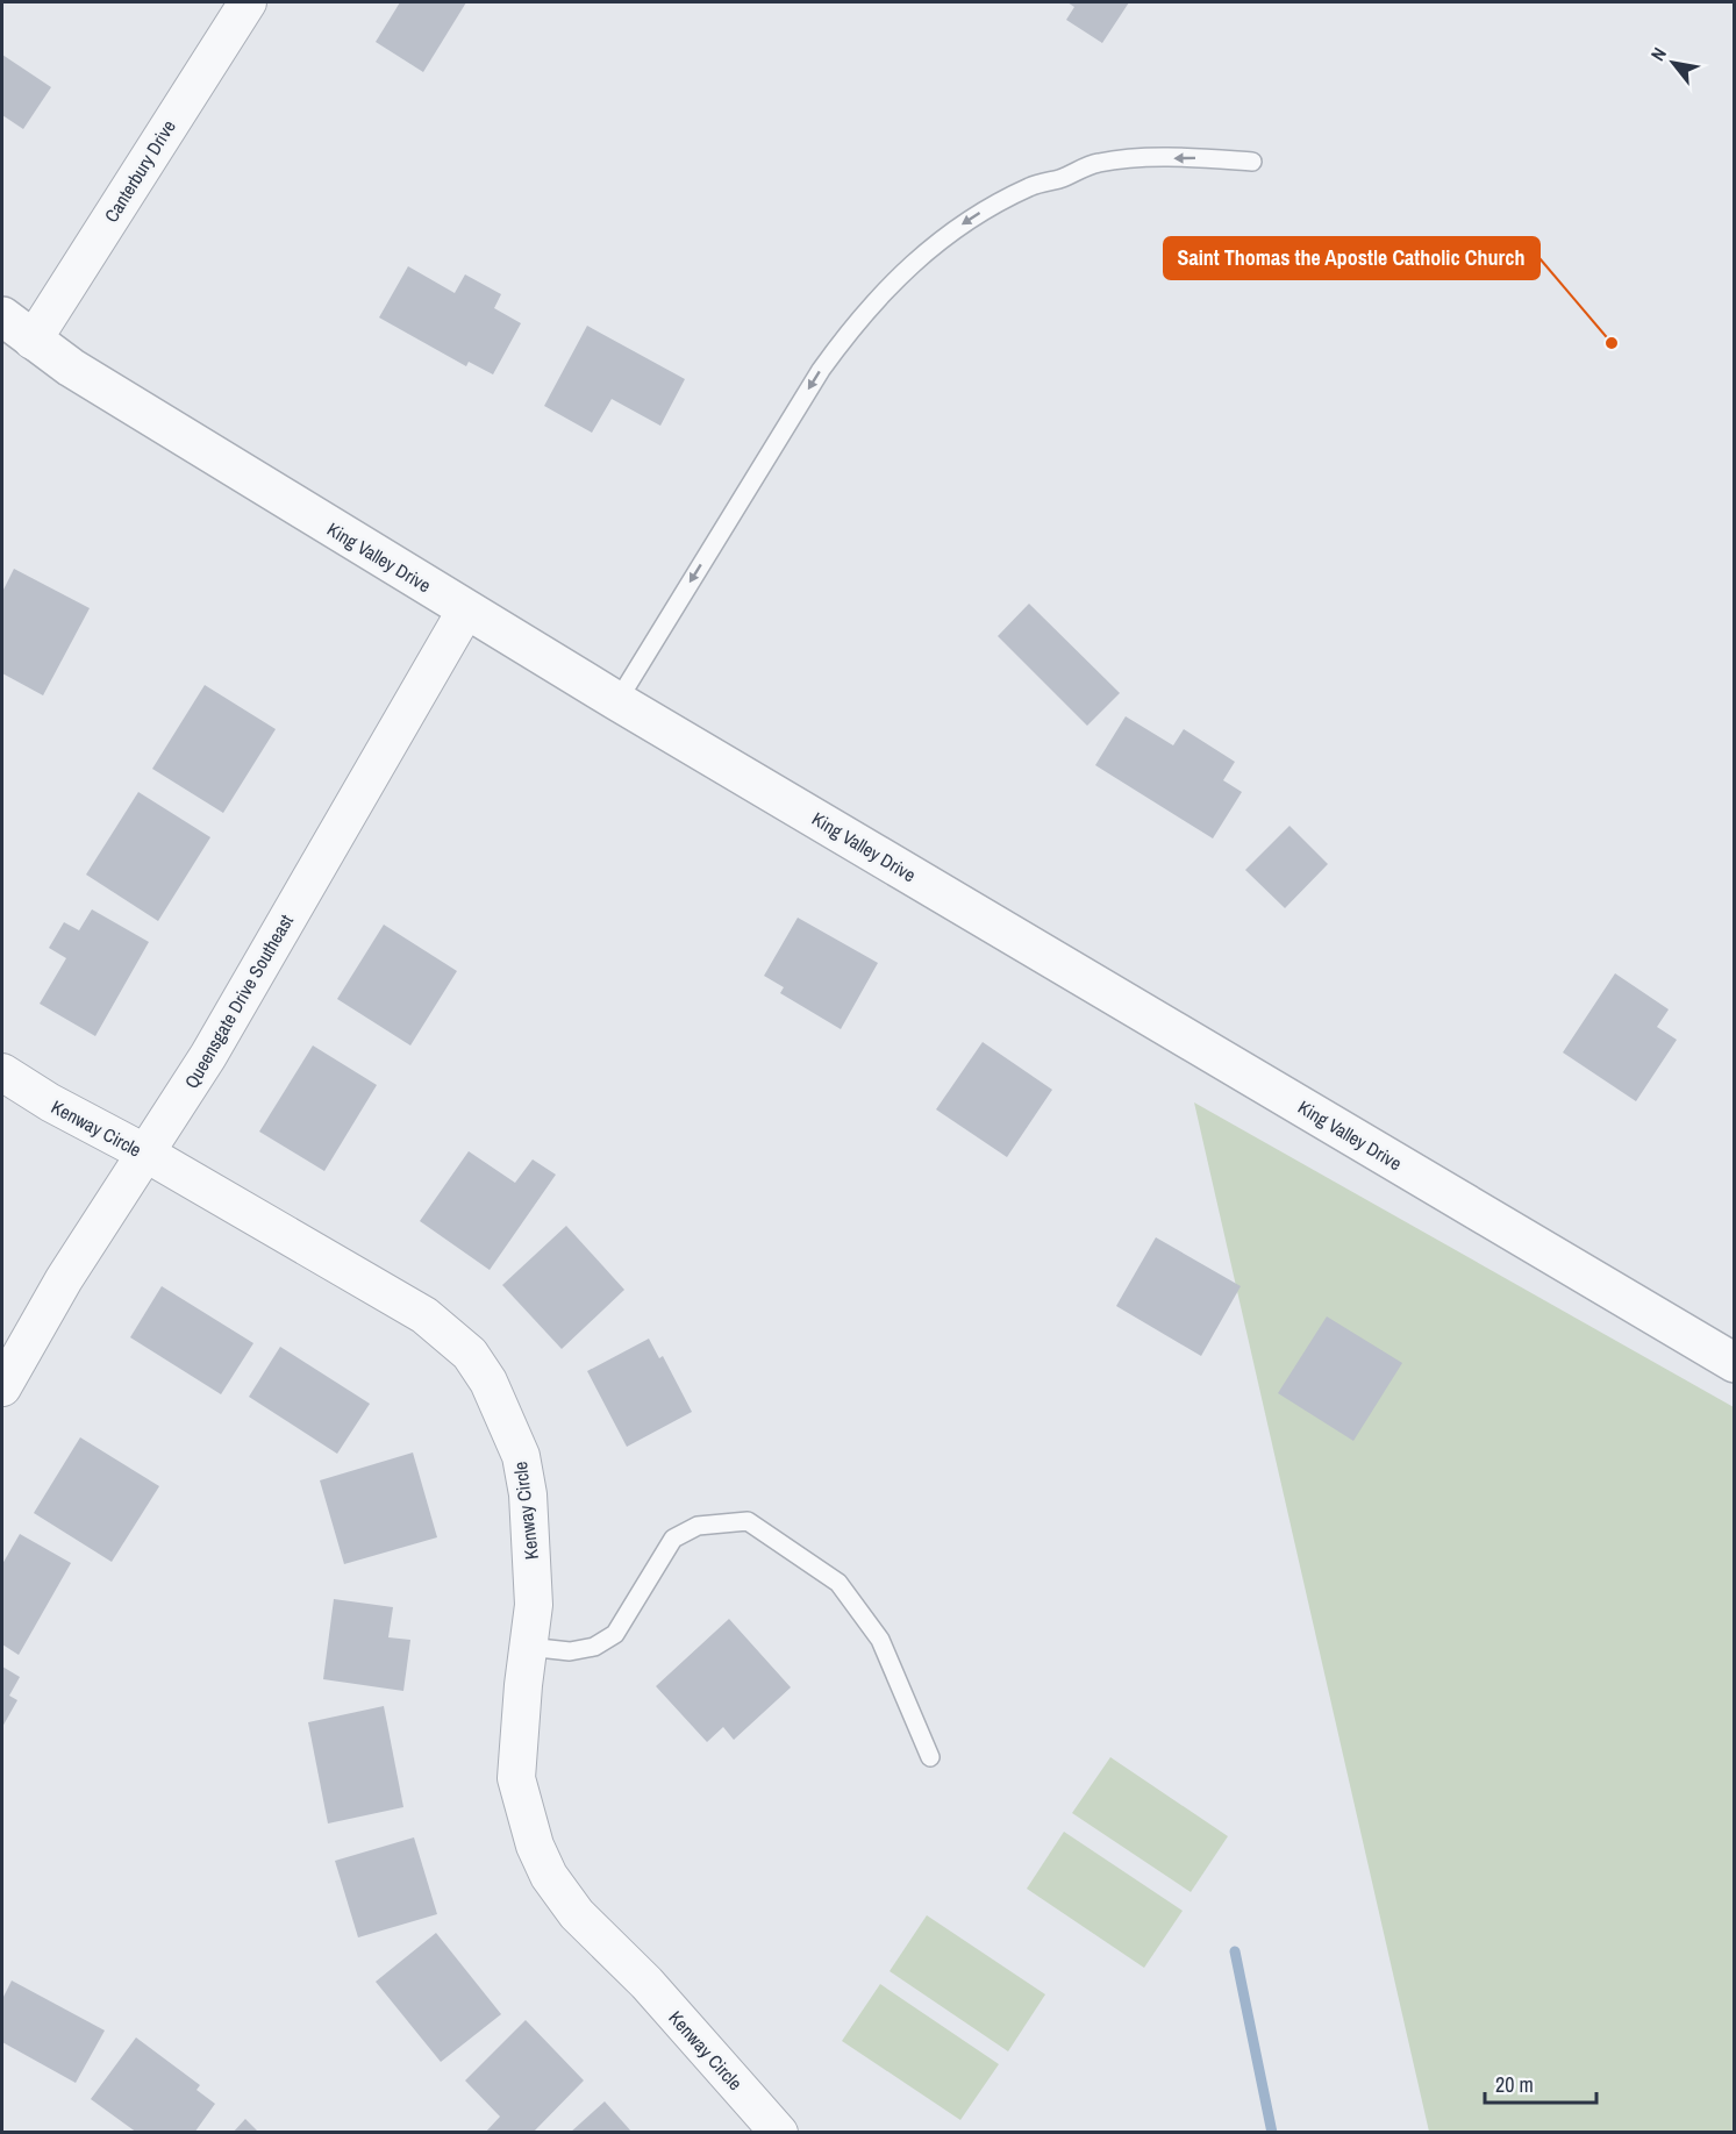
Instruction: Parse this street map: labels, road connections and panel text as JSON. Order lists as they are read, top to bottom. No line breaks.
{"streets":{"street":["Canterbury Drive","King Valley Drive","Queensgate Drive Southeast","Kenway Circle"]},"crossings":[["Canterbury Drive","King Valley Drive"],["King Valley Drive","Queensgate Drive Southeast"],["Queensgate Drive Southeast","Kenway Circle"]],"places":["Saint Thomas the Apostle Catholic Church"],"scale_bar":"20 m","north":"top left"}
